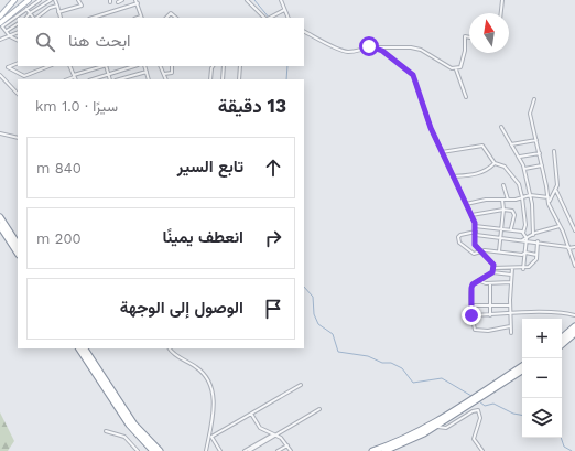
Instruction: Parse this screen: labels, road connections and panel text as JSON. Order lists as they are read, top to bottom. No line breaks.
{"north":"top","page":{"search":"ابحث هنا","heading":["13 دقيقة","سيرًا · 1.0 km"],"list":[["تابع السير","840 m"],["انعطف يمينًا","200 m"],"الوصول إلى الوجهة"],"map_buttons":["+","−"]}}
